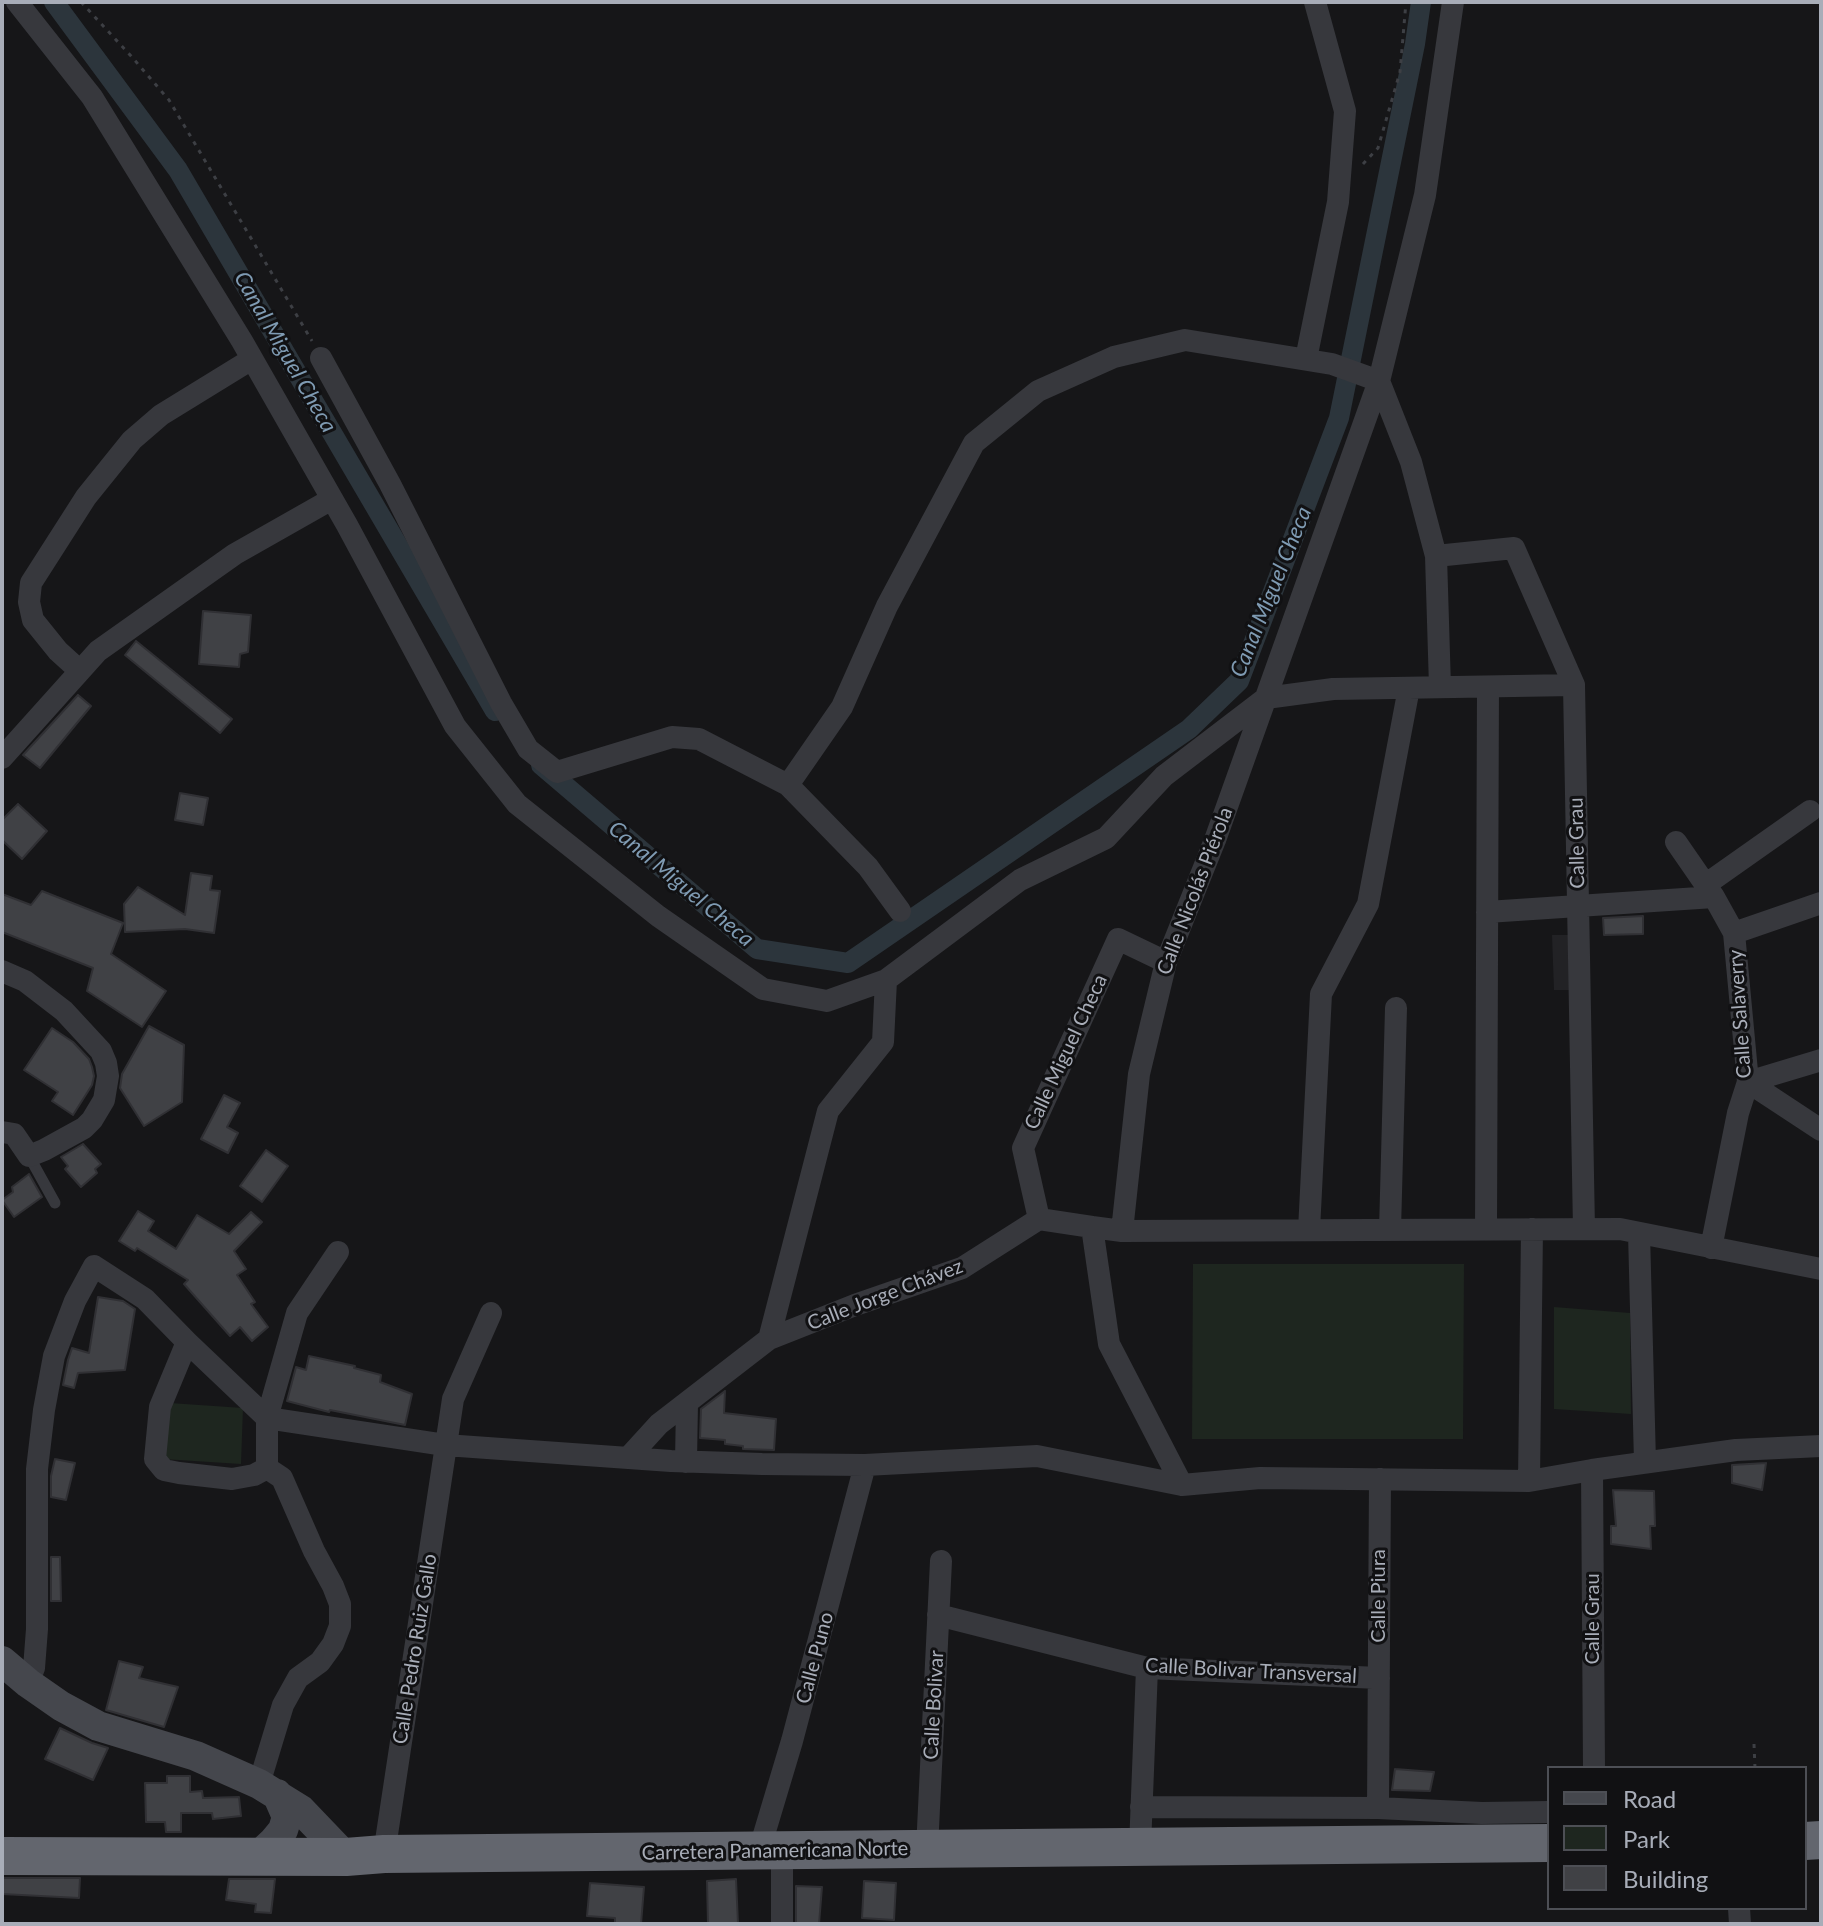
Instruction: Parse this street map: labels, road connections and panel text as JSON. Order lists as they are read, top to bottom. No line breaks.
{"streets":{"highway":["Carretera Panamericana Norte"],"street":["Calle Grau","Calle Nicolás Piérola","Calle Salaverry","Calle Miguel Checa","Calle Jorge Chávez","Calle Piura","Calle Pedro Ruiz Gallo","Calle Puno","Calle Bolivar Transversal","Calle Bolivar"]},"crossings":[["Calle Nicolás Piérola","Calle Miguel Checa"],["Calle Miguel Checa","Calle Jorge Chávez"],["Calle Piura","Calle Bolivar Transversal"],["Calle Pedro Ruiz Gallo","Carretera Panamericana Norte"],["Calle Puno","Carretera Panamericana Norte"],["Calle Bolivar Transversal","Calle Bolivar"],["Calle Bolivar","Carretera Panamericana Norte"]],"water":["Canal Miguel Checa"],"legend":["Road","Park","Building"]}
